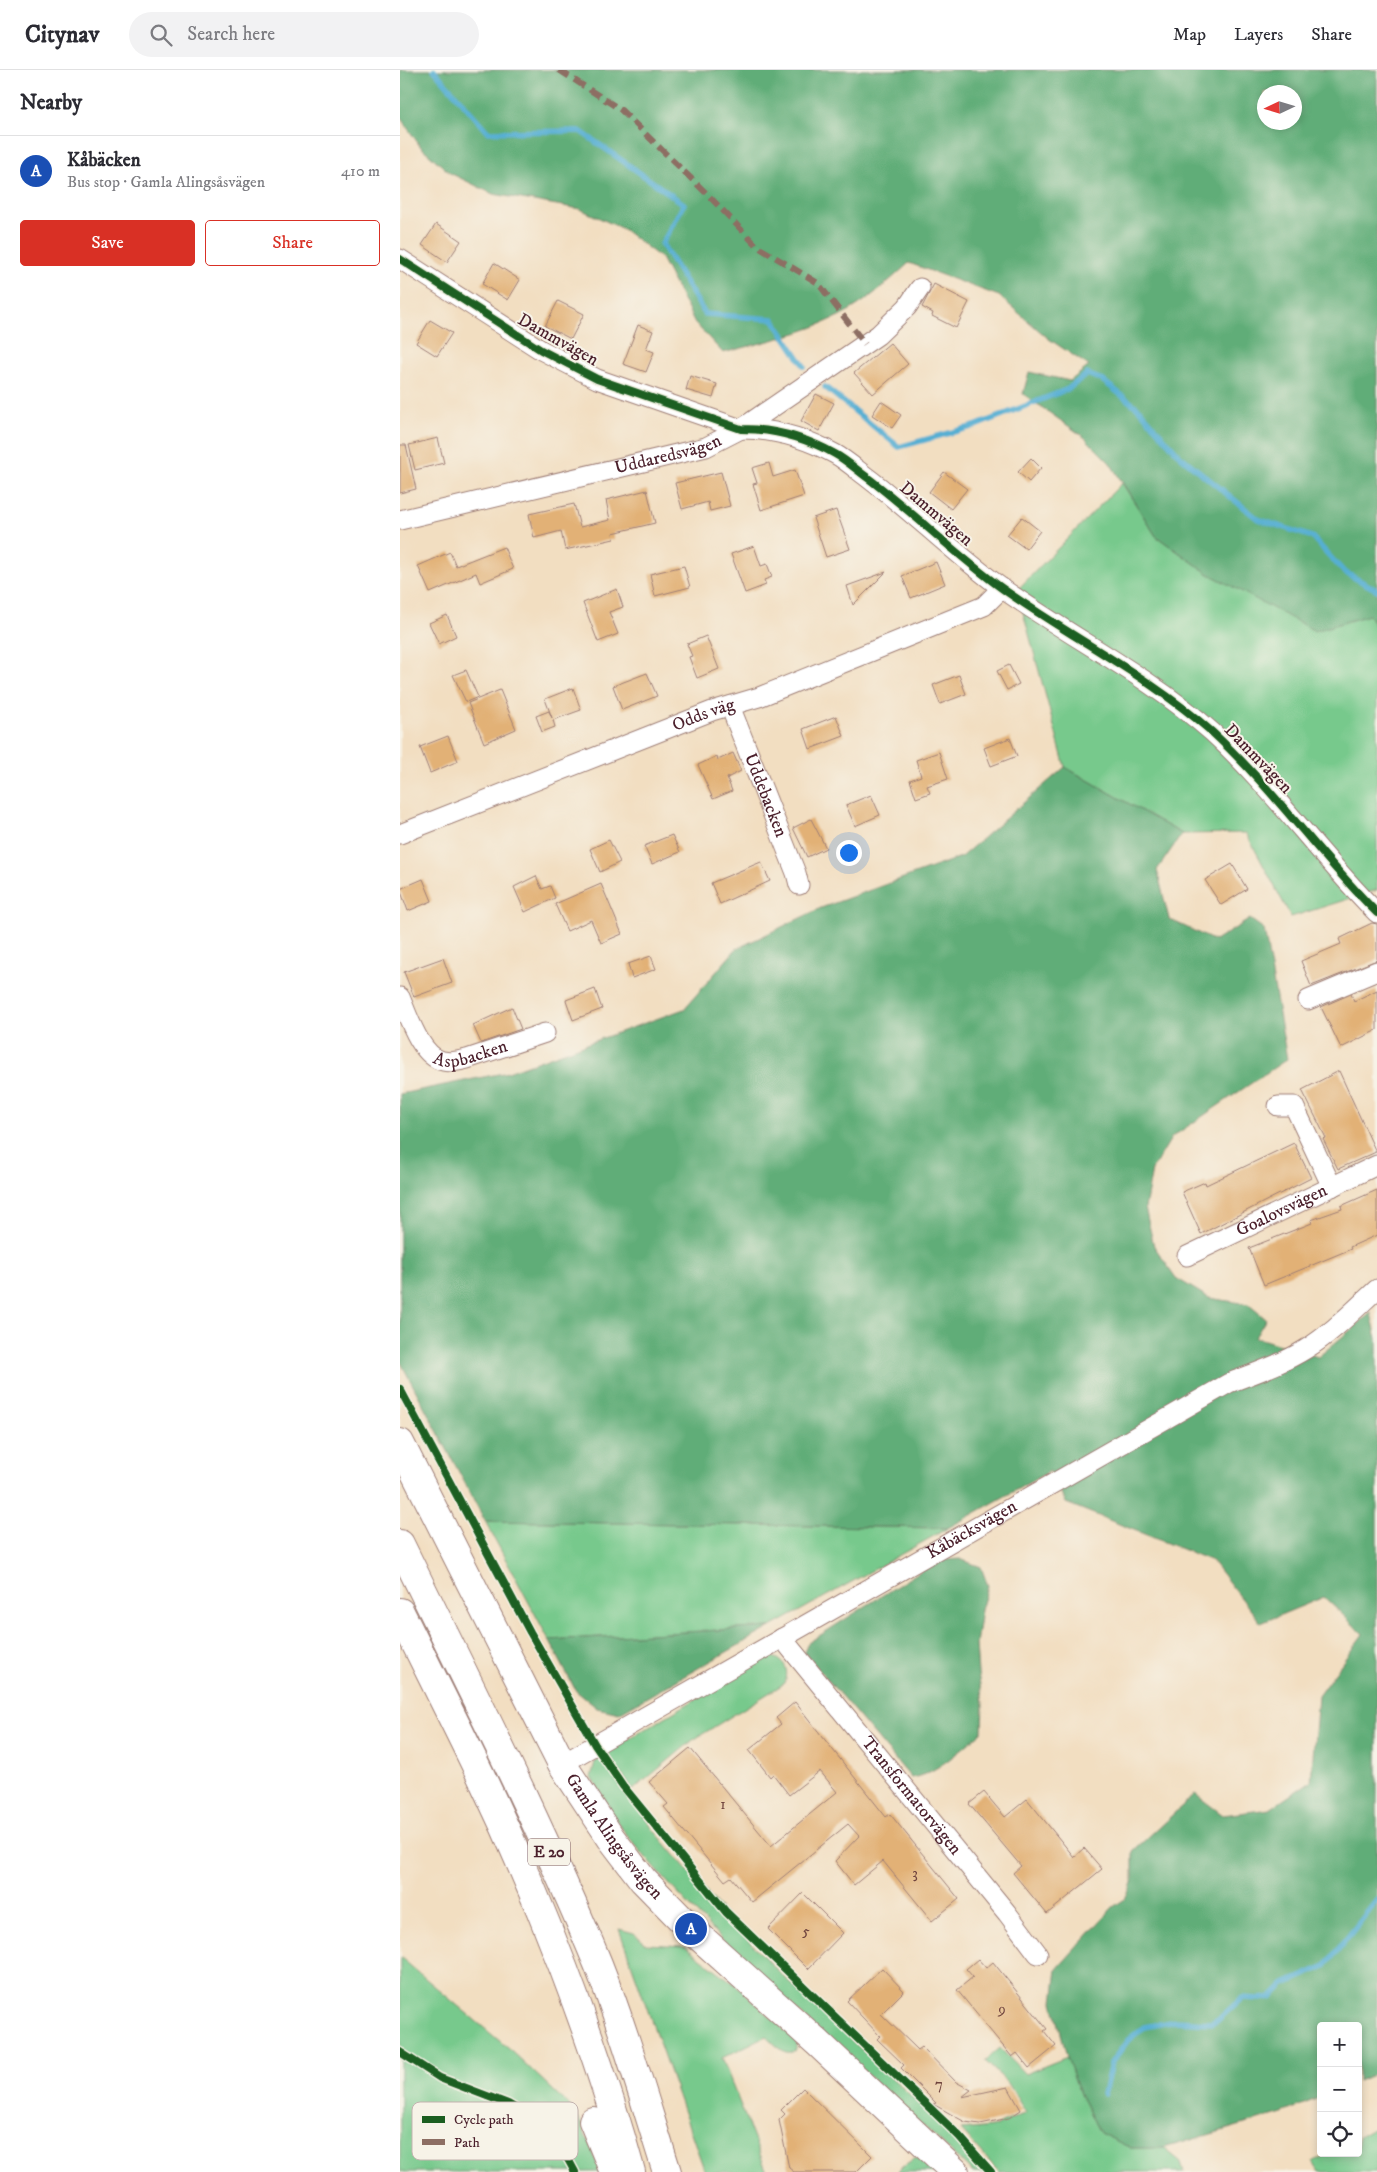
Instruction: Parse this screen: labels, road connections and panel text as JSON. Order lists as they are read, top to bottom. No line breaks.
{"streets":{"main road":["Gamla Alingsåsvägen","E 20"],"street":["Dammvägen","Uddaredsvägen","Odds väg","Uddebacken","Aspbacken","Goalovsvägen","Kåbäcksvägen","Transformatorvägen"]},"crossings":[["Dammvägen","Uddaredsvägen"],["Dammvägen","Odds väg"],["Odds väg","Uddebacken"],["Kåbäcksvägen","Transformatorvägen"],["Kåbäcksvägen","Gamla Alingsåsvägen"]],"house_numbers":["1","3","5","9","7"],"legend":["Cycle path","Path"],"north":"left","page":{"header":"Citynav","search":"Search here","nav":["Map","Layers","Share"],"heading":"Nearby","list":[{"mark":"A","name":"Kåbäcken","note":"Bus stop · Gamla Alingsåsvägen","value":"410 m"}],"buttons":["Save","Share"],"pins":"A","map_buttons":["+","−"]}}
